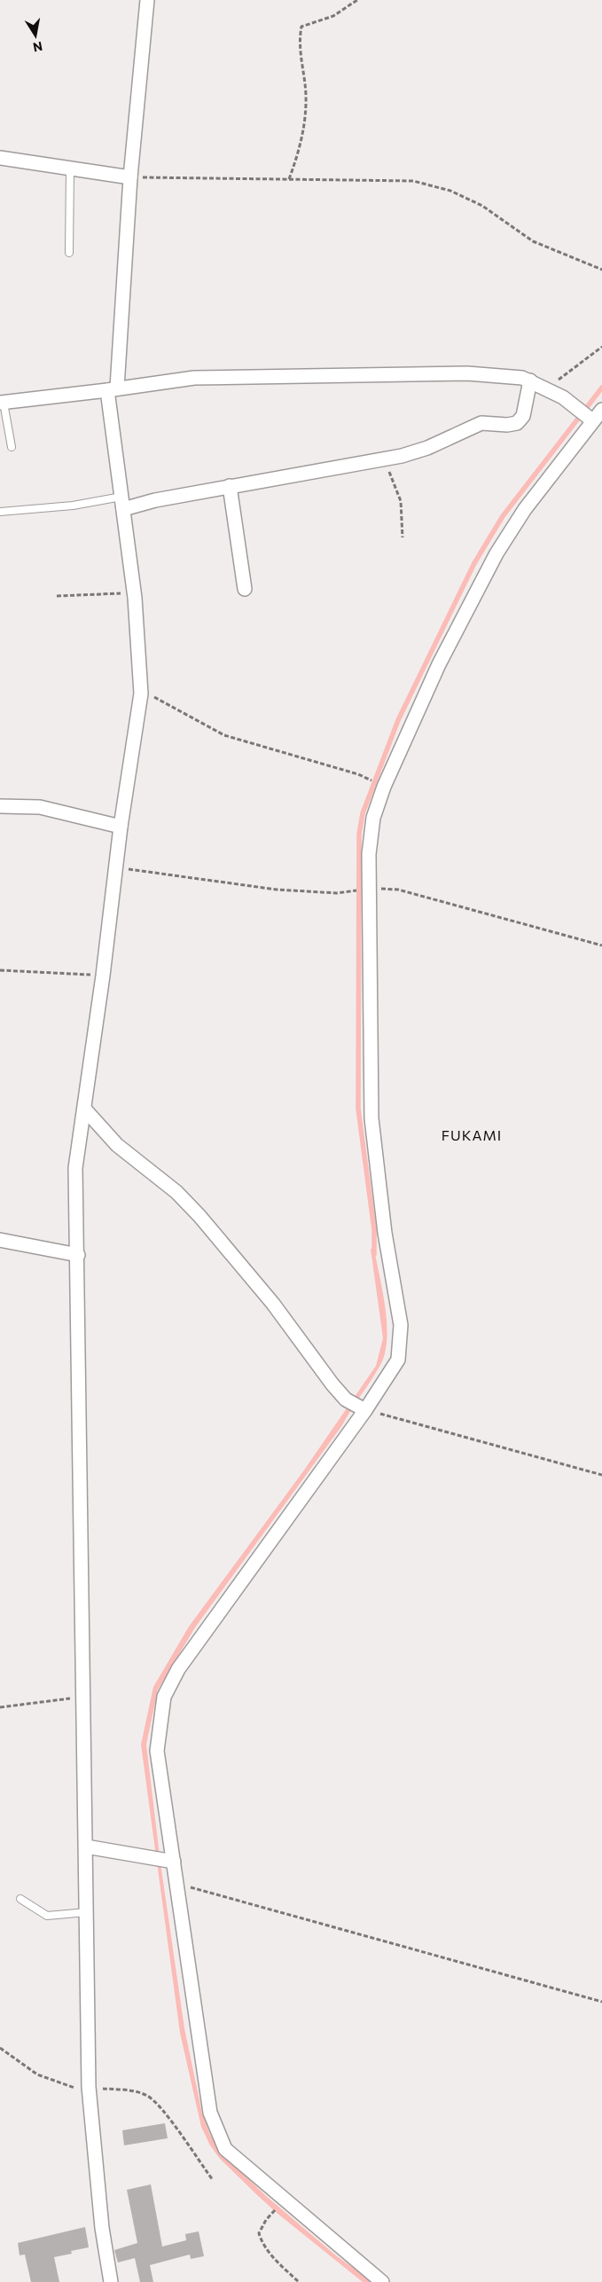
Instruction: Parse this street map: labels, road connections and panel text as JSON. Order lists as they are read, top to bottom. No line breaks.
{"districts":["FUKAMI"],"north":"bottom"}
